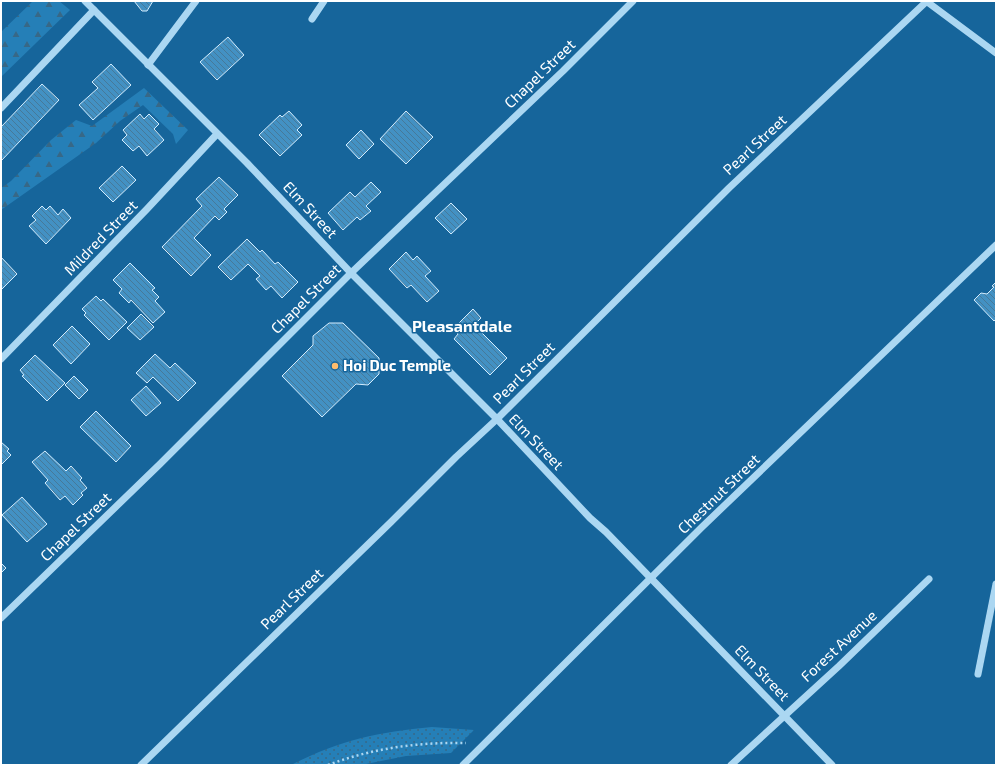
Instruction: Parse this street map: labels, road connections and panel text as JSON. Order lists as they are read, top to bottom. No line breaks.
{"streets":{"street":["Chapel Street","Pearl Street","Elm Street","Mildred Street","Chestnut Street","Forest Avenue"]},"crossings":[["Chapel Street","Elm Street"],["Pearl Street","Elm Street"],["Elm Street","Mildred Street"],["Elm Street","Chestnut Street"],["Elm Street","Forest Avenue"]],"districts":["Pleasantdale"],"places":["Hoi Duc Temple"]}
